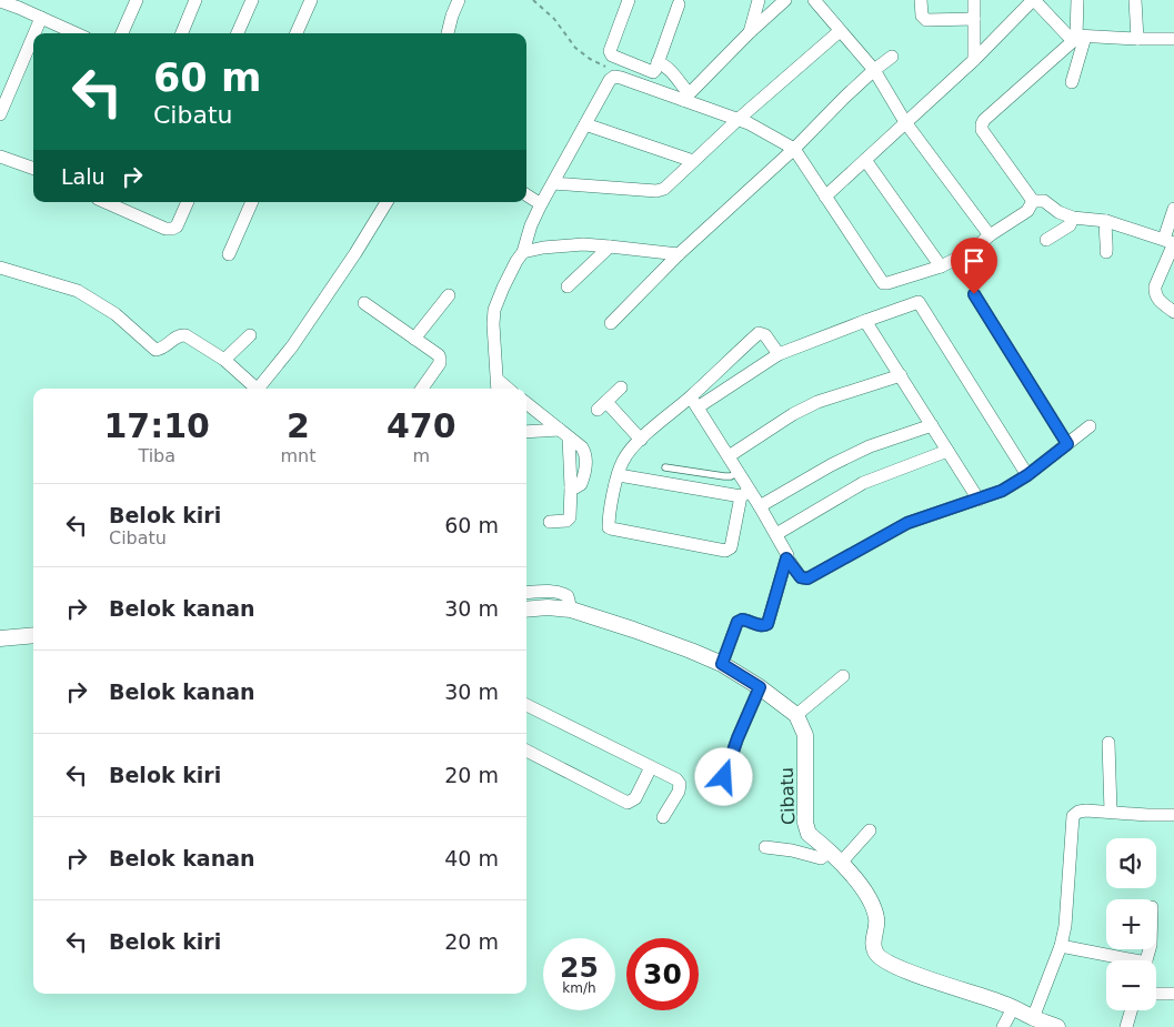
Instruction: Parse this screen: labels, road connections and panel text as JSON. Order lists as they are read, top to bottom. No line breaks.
{"streets":{"street":["Cibatu"]},"page":{"turn":["60 m","Cibatu"],"then":"Lalu","eta":["17:10","Tiba","2","mnt","470","m"],"list":[{"name":"Belok kiri","note":"Cibatu","value":"60 m"},{"name":"Belok kanan","value":"30 m"},{"name":"Belok kanan","value":"30 m"},{"name":"Belok kiri","value":"20 m"},{"name":"Belok kanan","value":"40 m"},{"name":"Belok kiri","value":"20 m"}],"map_buttons":["+","−"],"speed":"25 km/h","limit":"30"}}
